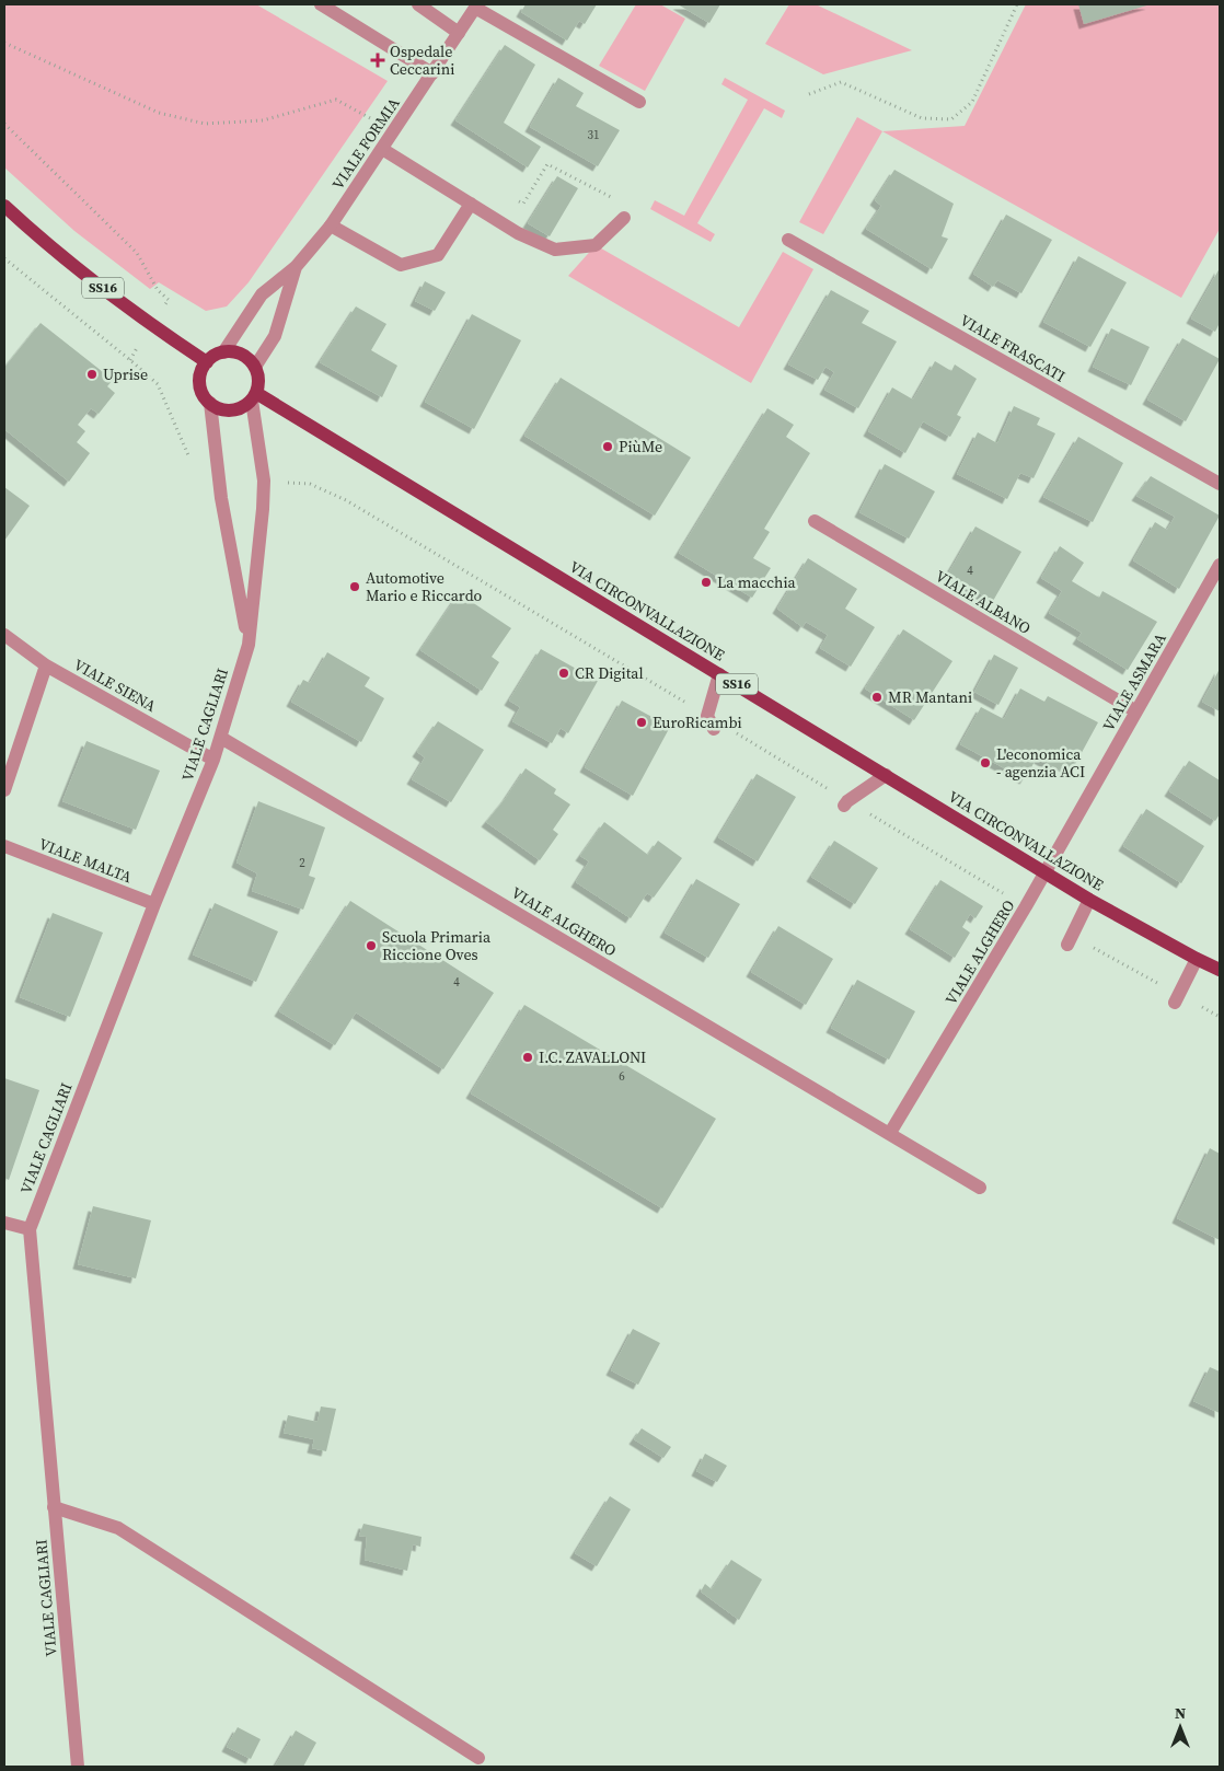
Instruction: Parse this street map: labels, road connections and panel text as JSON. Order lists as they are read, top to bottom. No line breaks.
{"streets":{"main road":["SS16","VIA CIRCONVALLAZIONE"],"street":["VIALE FORMIA","VIALE FRASCATI","VIALE ALBANO","VIALE ASMARA","VIALE SIENA","VIALE CAGLIARI","VIALE MALTA","VIALE ALGHERO"]},"crossings":[["VIALE FORMIA","SS16"],["VIALE FORMIA","VIA CIRCONVALLAZIONE"],["VIALE FORMIA","VIALE CAGLIARI"],["SS16","VIA CIRCONVALLAZIONE"],["SS16","VIALE CAGLIARI"],["VIALE ALBANO","VIALE ASMARA"],["VIA CIRCONVALLAZIONE","VIALE ASMARA"],["VIA CIRCONVALLAZIONE","VIALE CAGLIARI"],["VIA CIRCONVALLAZIONE","VIALE ALGHERO"],["VIALE ASMARA","VIALE ALGHERO"],["VIALE SIENA","VIALE CAGLIARI"],["VIALE CAGLIARI","VIALE MALTA"],["VIALE CAGLIARI","VIALE ALGHERO"]],"places":{"health":["Ospedale Ceccarini"],"other":["Uprise","PiùMe","La macchia","Automotive Mario e Riccardo","CR Digital","MR Mantani","EuroRicambi","L'economica - agenzia ACI","Scuola Primaria Riccione Oves","I.C. ZAVALLONI"]},"house_numbers":["31","4","2","4","6"],"north":"top"}
